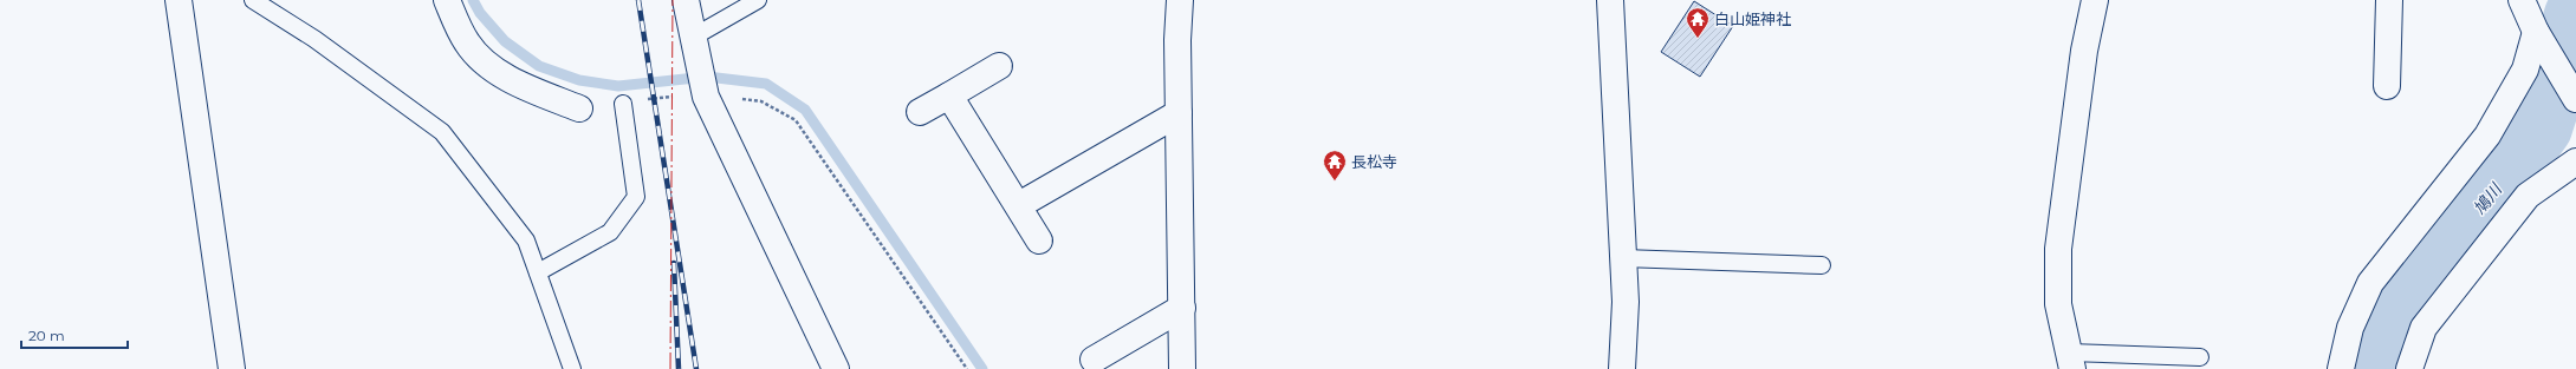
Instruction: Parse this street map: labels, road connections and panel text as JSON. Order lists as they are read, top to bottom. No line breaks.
{"water":["鳩川"],"places":{"temple":["白山姫神社","長松寺"]},"scale_bar":"20 m"}
